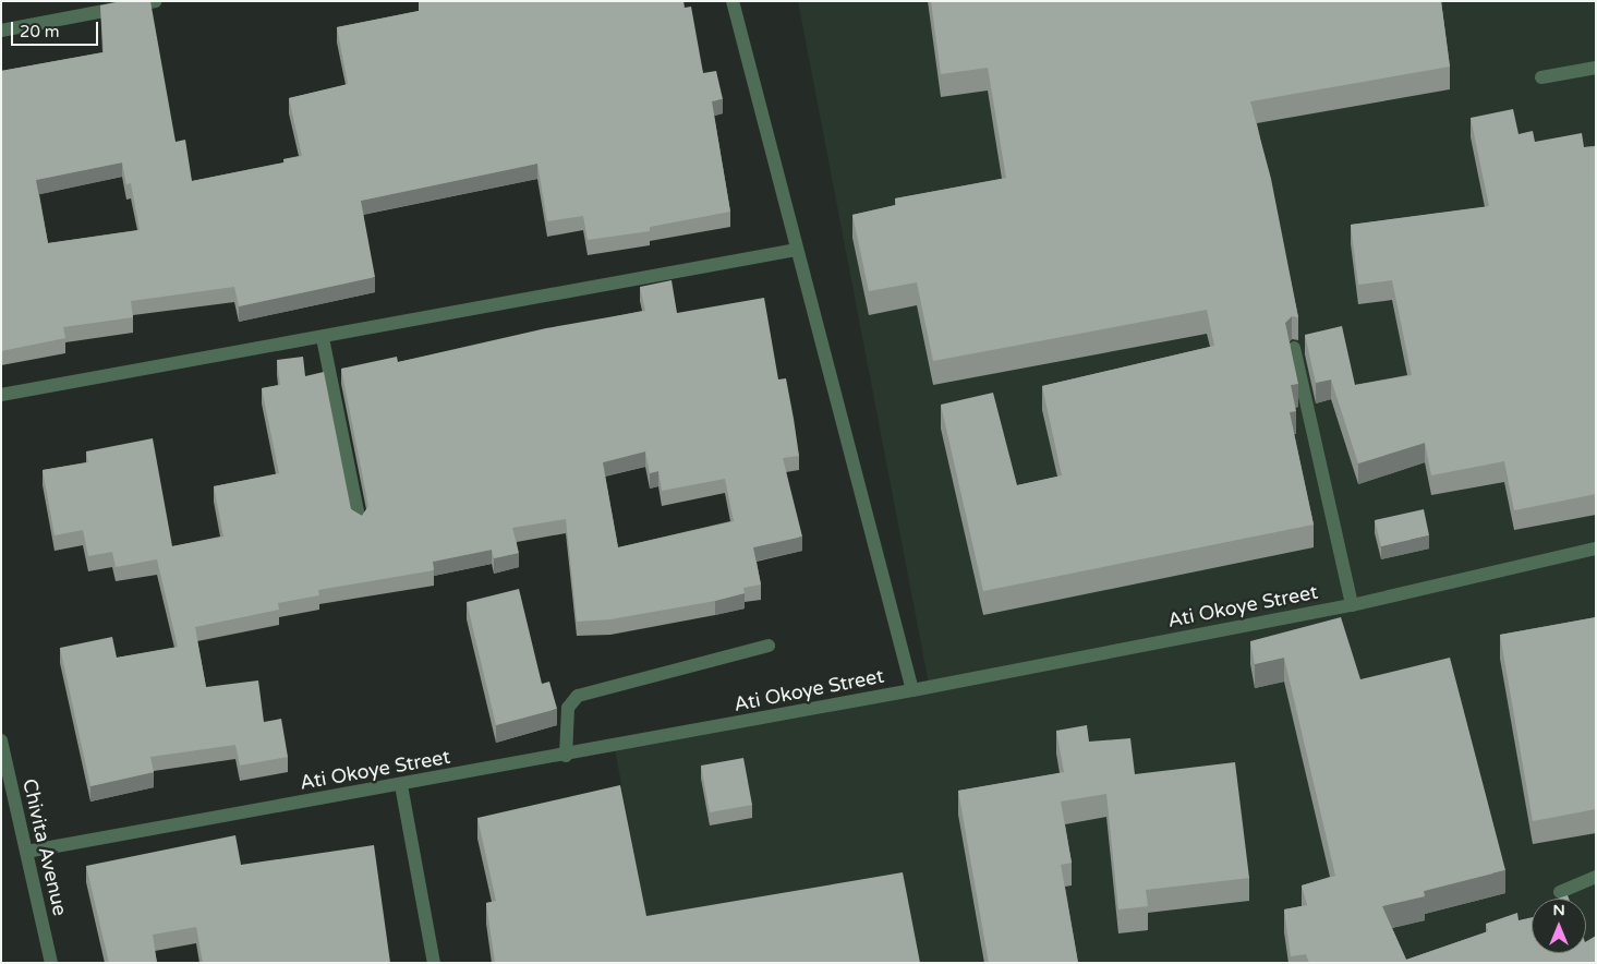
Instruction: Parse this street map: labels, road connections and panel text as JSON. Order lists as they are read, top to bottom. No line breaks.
{"streets":{"street":["Ati Okoye Street","Chivita Avenue"]},"crossings":[["Ati Okoye Street","Chivita Avenue"]],"scale_bar":"20 m","north":"top"}
